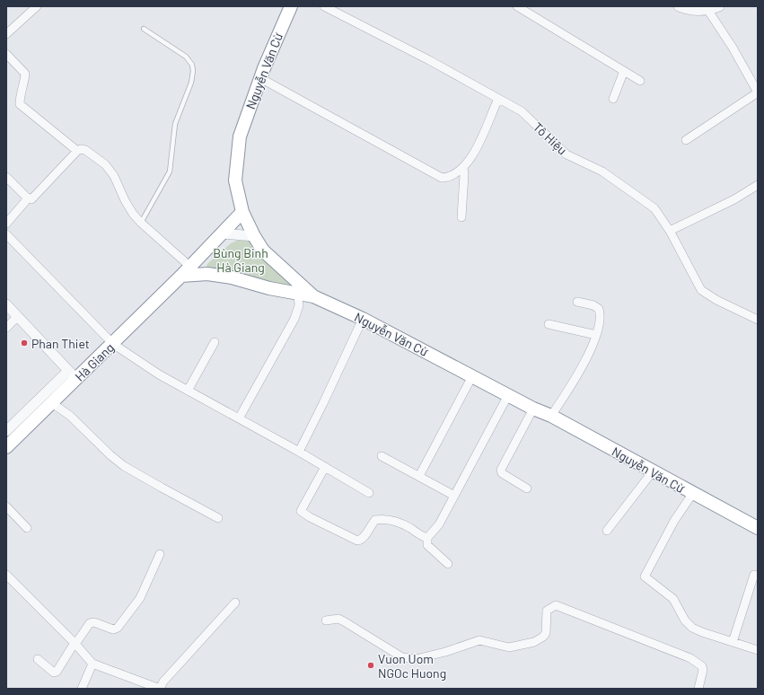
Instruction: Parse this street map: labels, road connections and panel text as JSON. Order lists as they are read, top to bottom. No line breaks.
{"streets":{"highway":["Nguyễn Văn Cừ","Hà Giang"],"street":["Tô Hiệu"]},"crossings":[["Nguyễn Văn Cừ","Hà Giang"]],"parks":["Bùng Binh Hà Giang"],"places":["Phan Thiet","Vuon Uom NGOc Huong"]}
